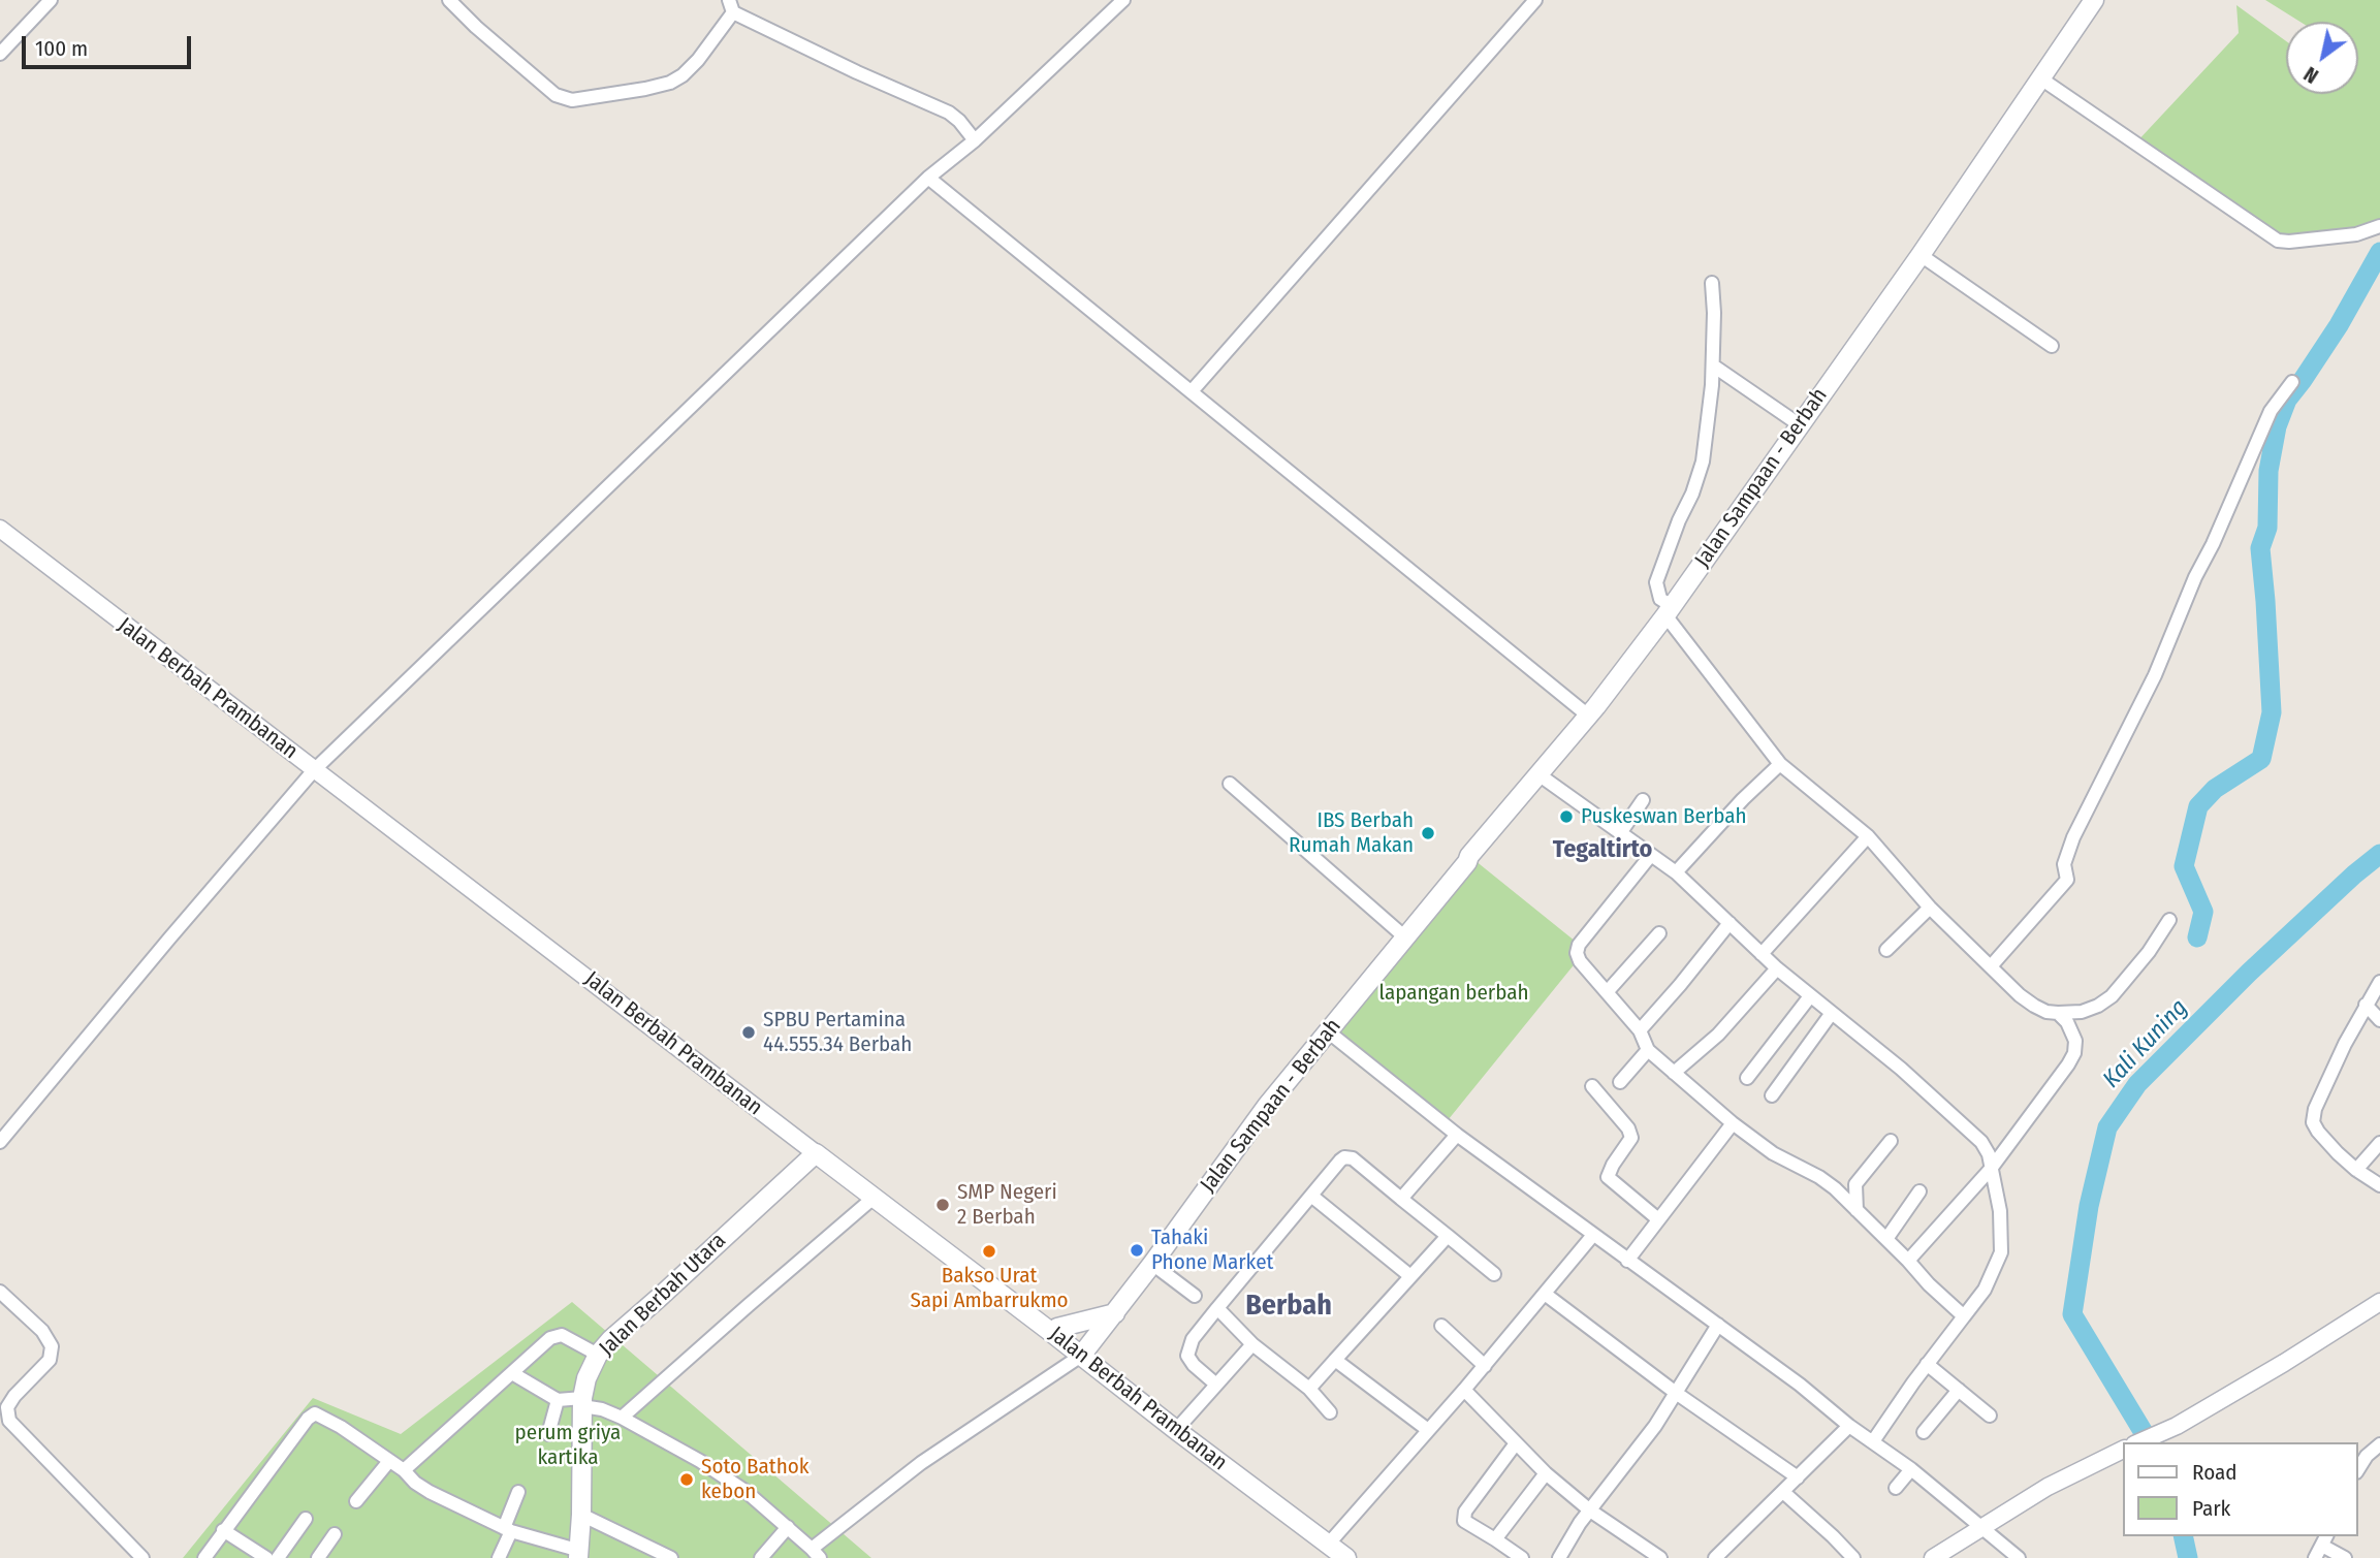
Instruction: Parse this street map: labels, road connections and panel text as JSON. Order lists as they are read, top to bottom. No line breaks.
{"streets":{"main road":["Jalan Sampaan - Berbah","Jalan Berbah Prambanan","Jalan Berbah Utara"]},"crossings":[["Jalan Sampaan - Berbah","Jalan Berbah Prambanan"],["Jalan Berbah Prambanan","Jalan Berbah Utara"]],"districts":["Tegaltirto","Berbah"],"water":["Kali Kuning"],"parks":["lapangan berbah","perum griya kartika"],"places":["Puskeswan Berbah","IBS Berbah Rumah Makan","SPBU Pertamina 44.555.34 Berbah","SMP Negeri 2 Berbah","Tahaki Phone Market","Bakso Urat Sapi Ambarrukmo","Soto Bathok kebon"],"legend":["Road","Park"],"scale_bar":"100 m","north":"bottom left"}
